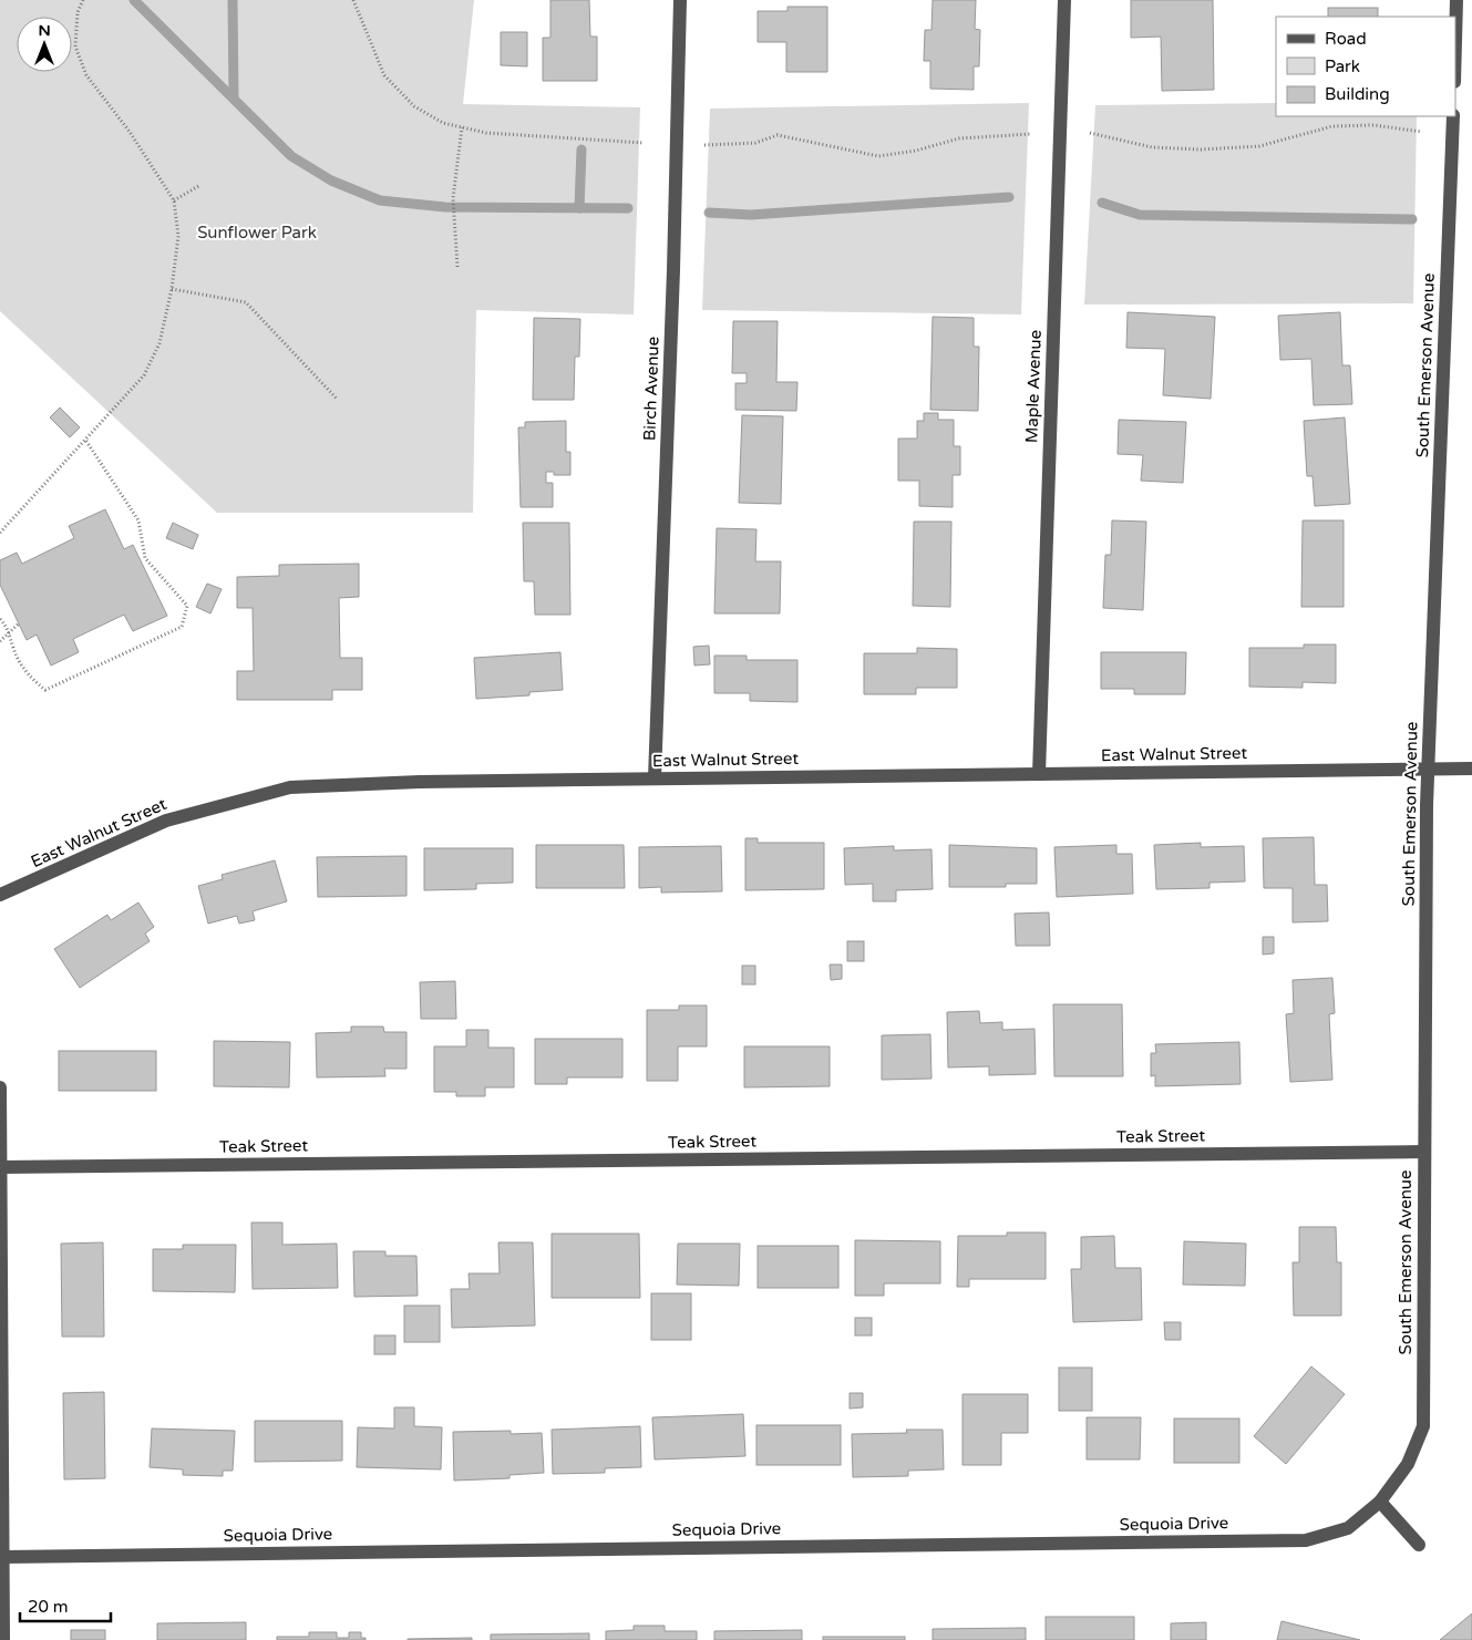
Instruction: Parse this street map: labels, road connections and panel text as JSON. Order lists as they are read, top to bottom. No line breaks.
{"streets":{"street":["South Emerson Avenue","Maple Avenue","Birch Avenue","East Walnut Street","Teak Street","Sequoia Drive"]},"crossings":[["South Emerson Avenue","East Walnut Street"],["South Emerson Avenue","Teak Street"],["South Emerson Avenue","Sequoia Drive"],["Maple Avenue","East Walnut Street"],["Birch Avenue","East Walnut Street"]],"parks":["Sunflower Park"],"legend":["Road","Park","Building"],"scale_bar":"20 m","north":"top"}
